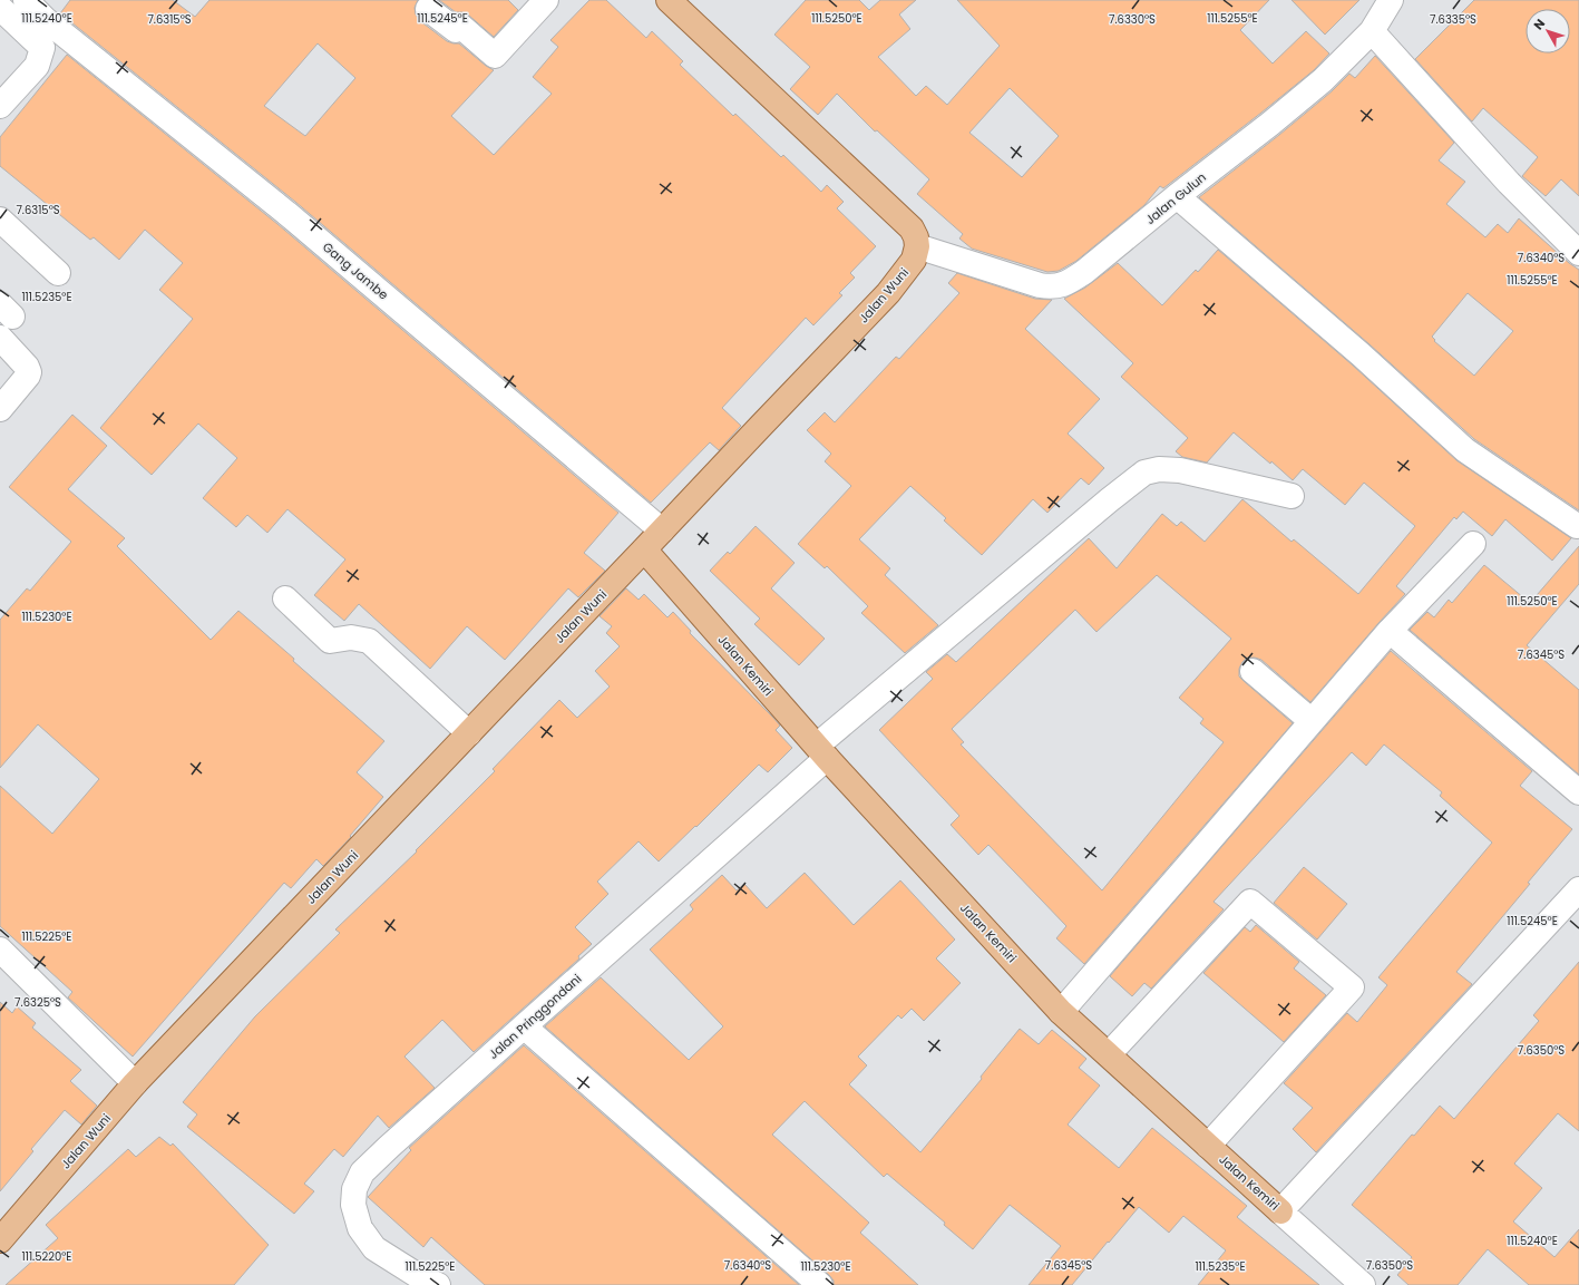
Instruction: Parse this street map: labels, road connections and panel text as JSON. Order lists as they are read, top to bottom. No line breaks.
{"streets":{"main road":["Jalan Wuni","Jalan Kemiri"],"street":["Jalan Gulun","Gang Jambe","Jalan Pringgondani"]},"crossings":[["Jalan Gulun","Jalan Wuni"],["Gang Jambe","Jalan Wuni"],["Jalan Wuni","Jalan Kemiri"],["Jalan Kemiri","Jalan Pringgondani"]],"north":"top left","coordinates":["111.5255°E","111.5240°E","111.5245°E","111.5250°E","7.6315°S","7.6330°S","7.6335°S","7.6340°S","111.5235°E","111.5230°E","7.6345°S","111.5225°E","7.6325°S","7.6350°S","111.5220°E"]}
